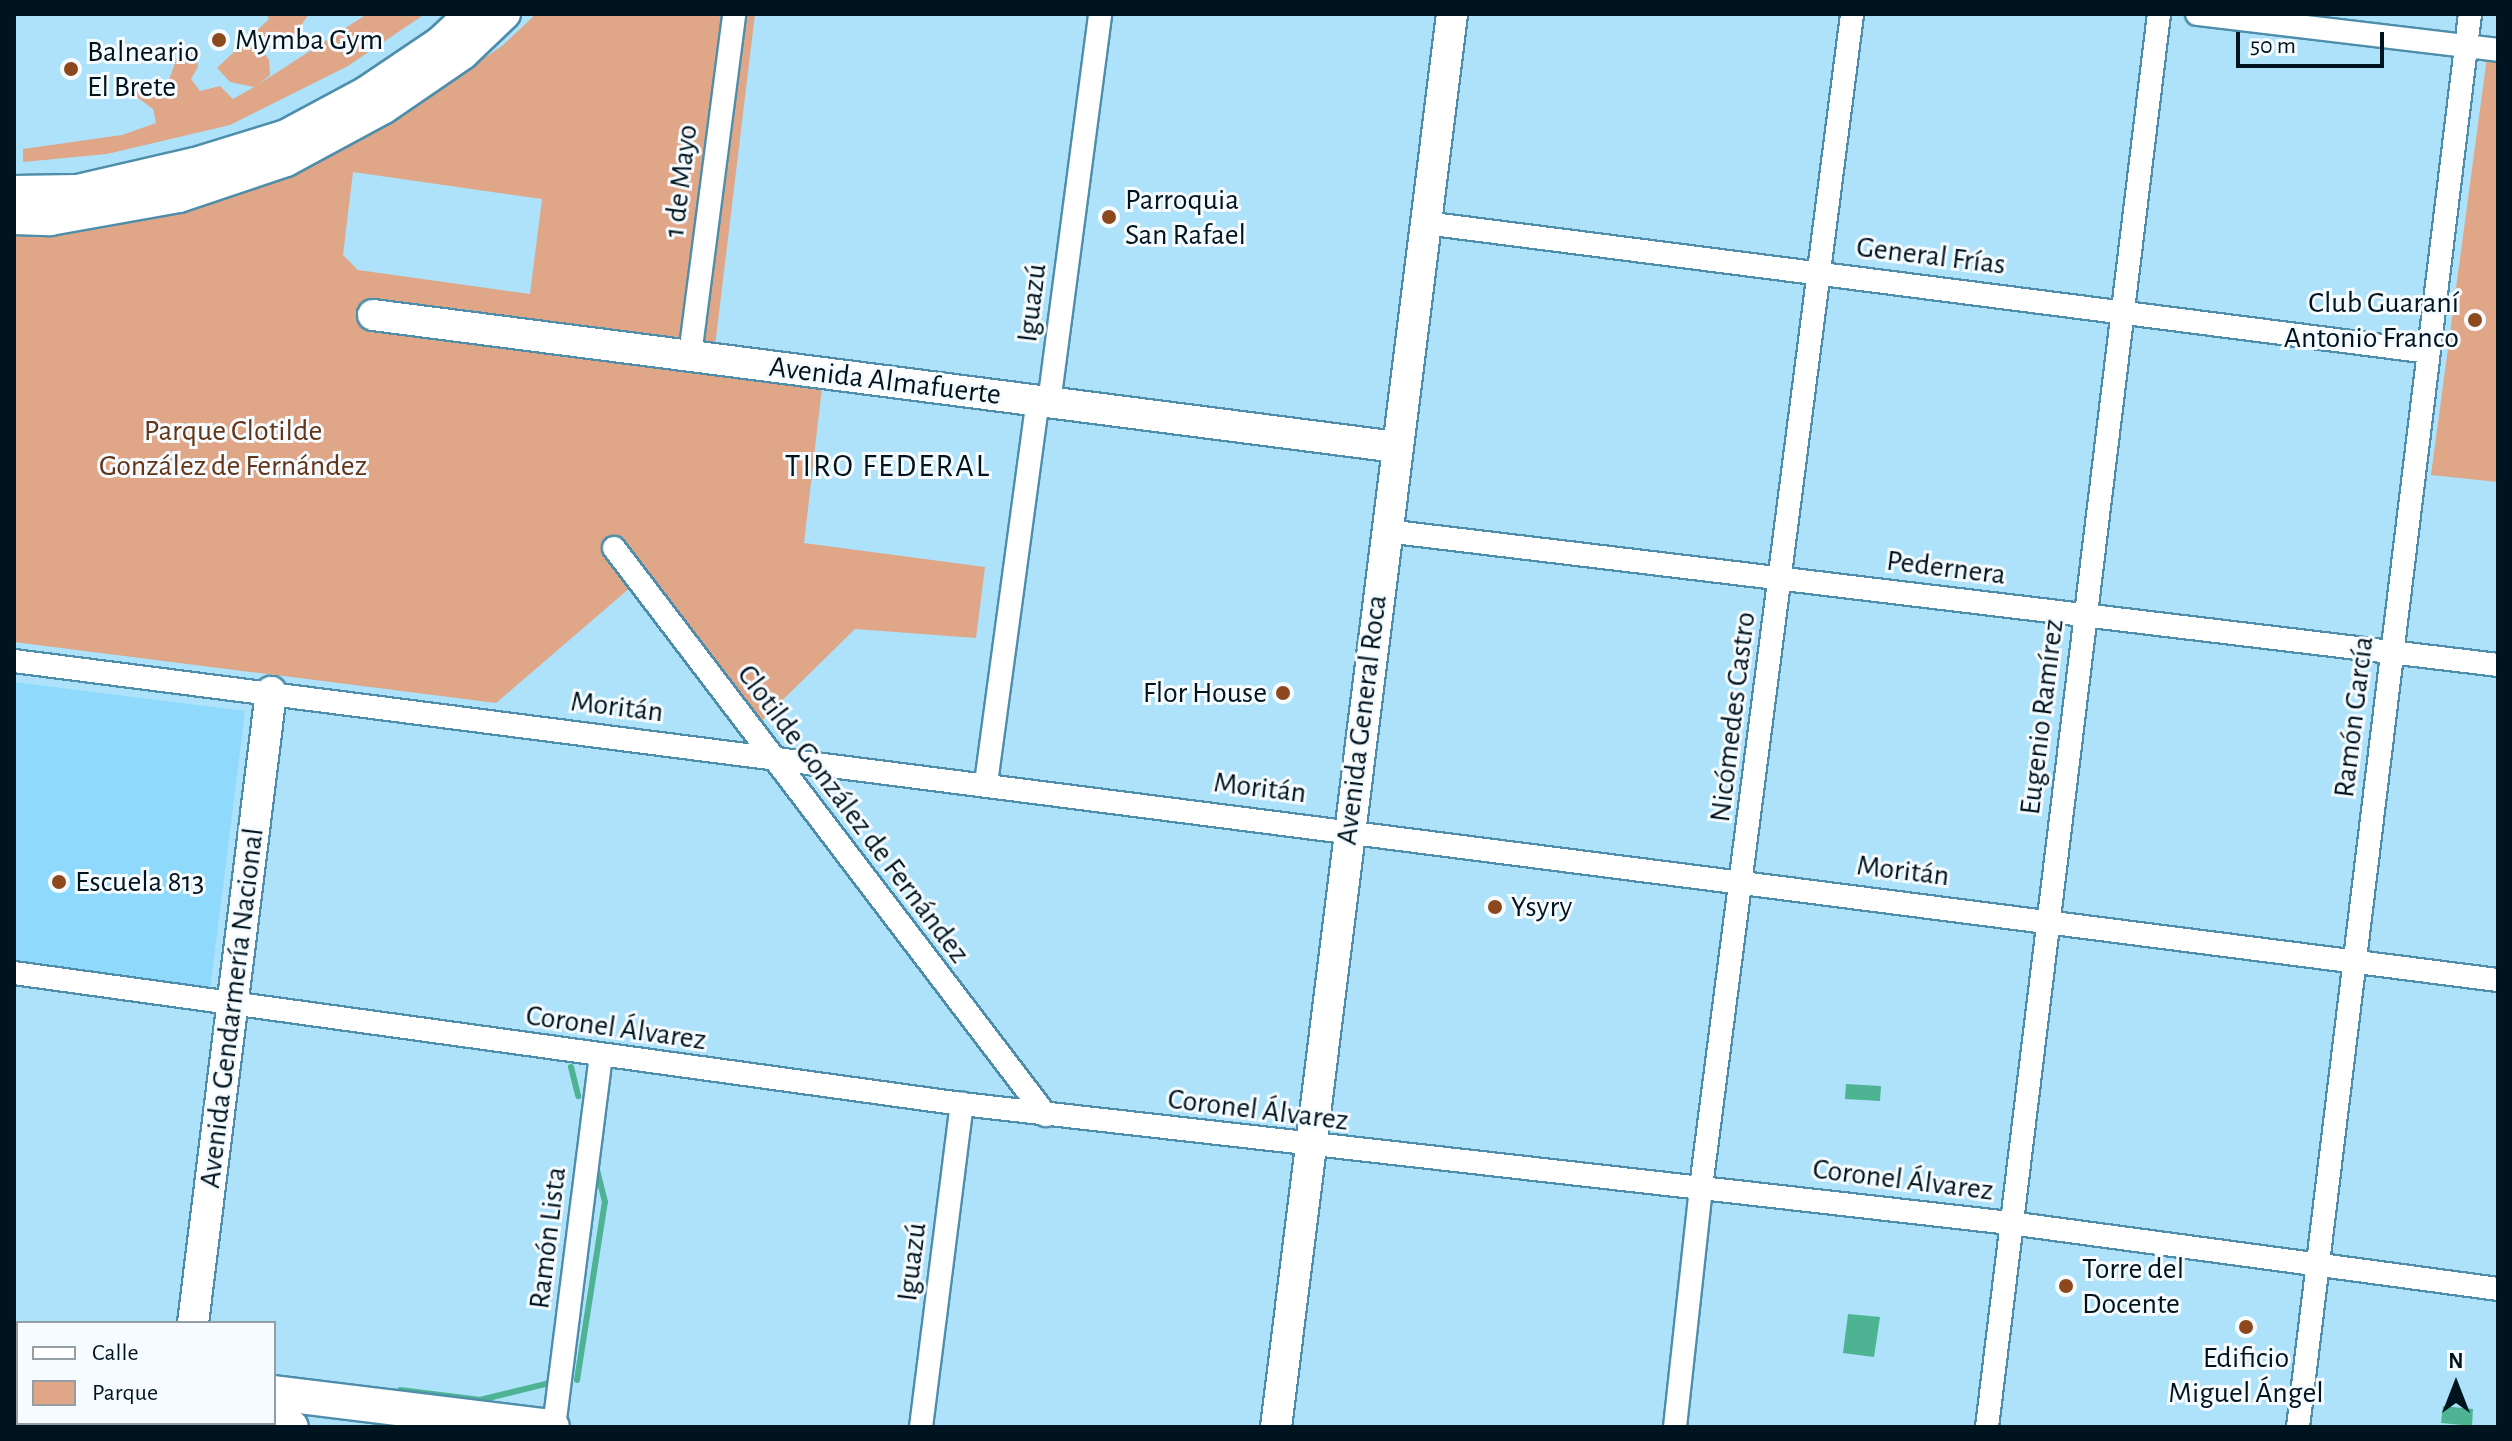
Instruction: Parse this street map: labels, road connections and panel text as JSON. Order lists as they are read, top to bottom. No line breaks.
{"streets":{"main road":["Avenida Almafuerte","Avenida General Roca","Avenida Gendarmería Nacional"],"street":["1 de Mayo","General Frías","Iguazú","Pedernera","Moritán","Nicómedes Castro","Eugenio Ramírez","Ramón García","Clotilde González de Fernández","Coronel Álvarez","Ramón Lista"]},"crossings":[["1 de Mayo","Avenida Almafuerte"],["General Frías","Nicómedes Castro"],["General Frías","Eugenio Ramírez"],["General Frías","Ramón García"],["General Frías","Avenida General Roca"],["Iguazú","Avenida Almafuerte"],["Iguazú","Moritán"],["Iguazú","Coronel Álvarez"],["Avenida Almafuerte","Avenida General Roca"],["Pedernera","Nicómedes Castro"],["Pedernera","Eugenio Ramírez"],["Pedernera","Ramón García"],["Pedernera","Avenida General Roca"],["Moritán","Nicómedes Castro"],["Moritán","Eugenio Ramírez"],["Moritán","Ramón García"],["Moritán","Avenida General Roca"],["Moritán","Clotilde González de Fernández"],["Moritán","Avenida Gendarmería Nacional"],["Nicómedes Castro","Coronel Álvarez"],["Eugenio Ramírez","Coronel Álvarez"],["Ramón García","Coronel Álvarez"],["Avenida General Roca","Coronel Álvarez"],["Clotilde González de Fernández","Coronel Álvarez"],["Avenida Gendarmería Nacional","Coronel Álvarez"],["Coronel Álvarez","Ramón Lista"]],"districts":["TIRO FEDERAL"],"parks":["Parque Clotilde González de Fernández"],"places":["Mymba Gym","Balneario El Brete","Parroquia San Rafael","Club Guaraní Antonio Franco","Flor House","Escuela 813","Ysyry","Torre del Docente","Edificio Miguel Ángel"],"legend":["Calle","Parque"],"scale_bar":"50 m","north":"top"}
